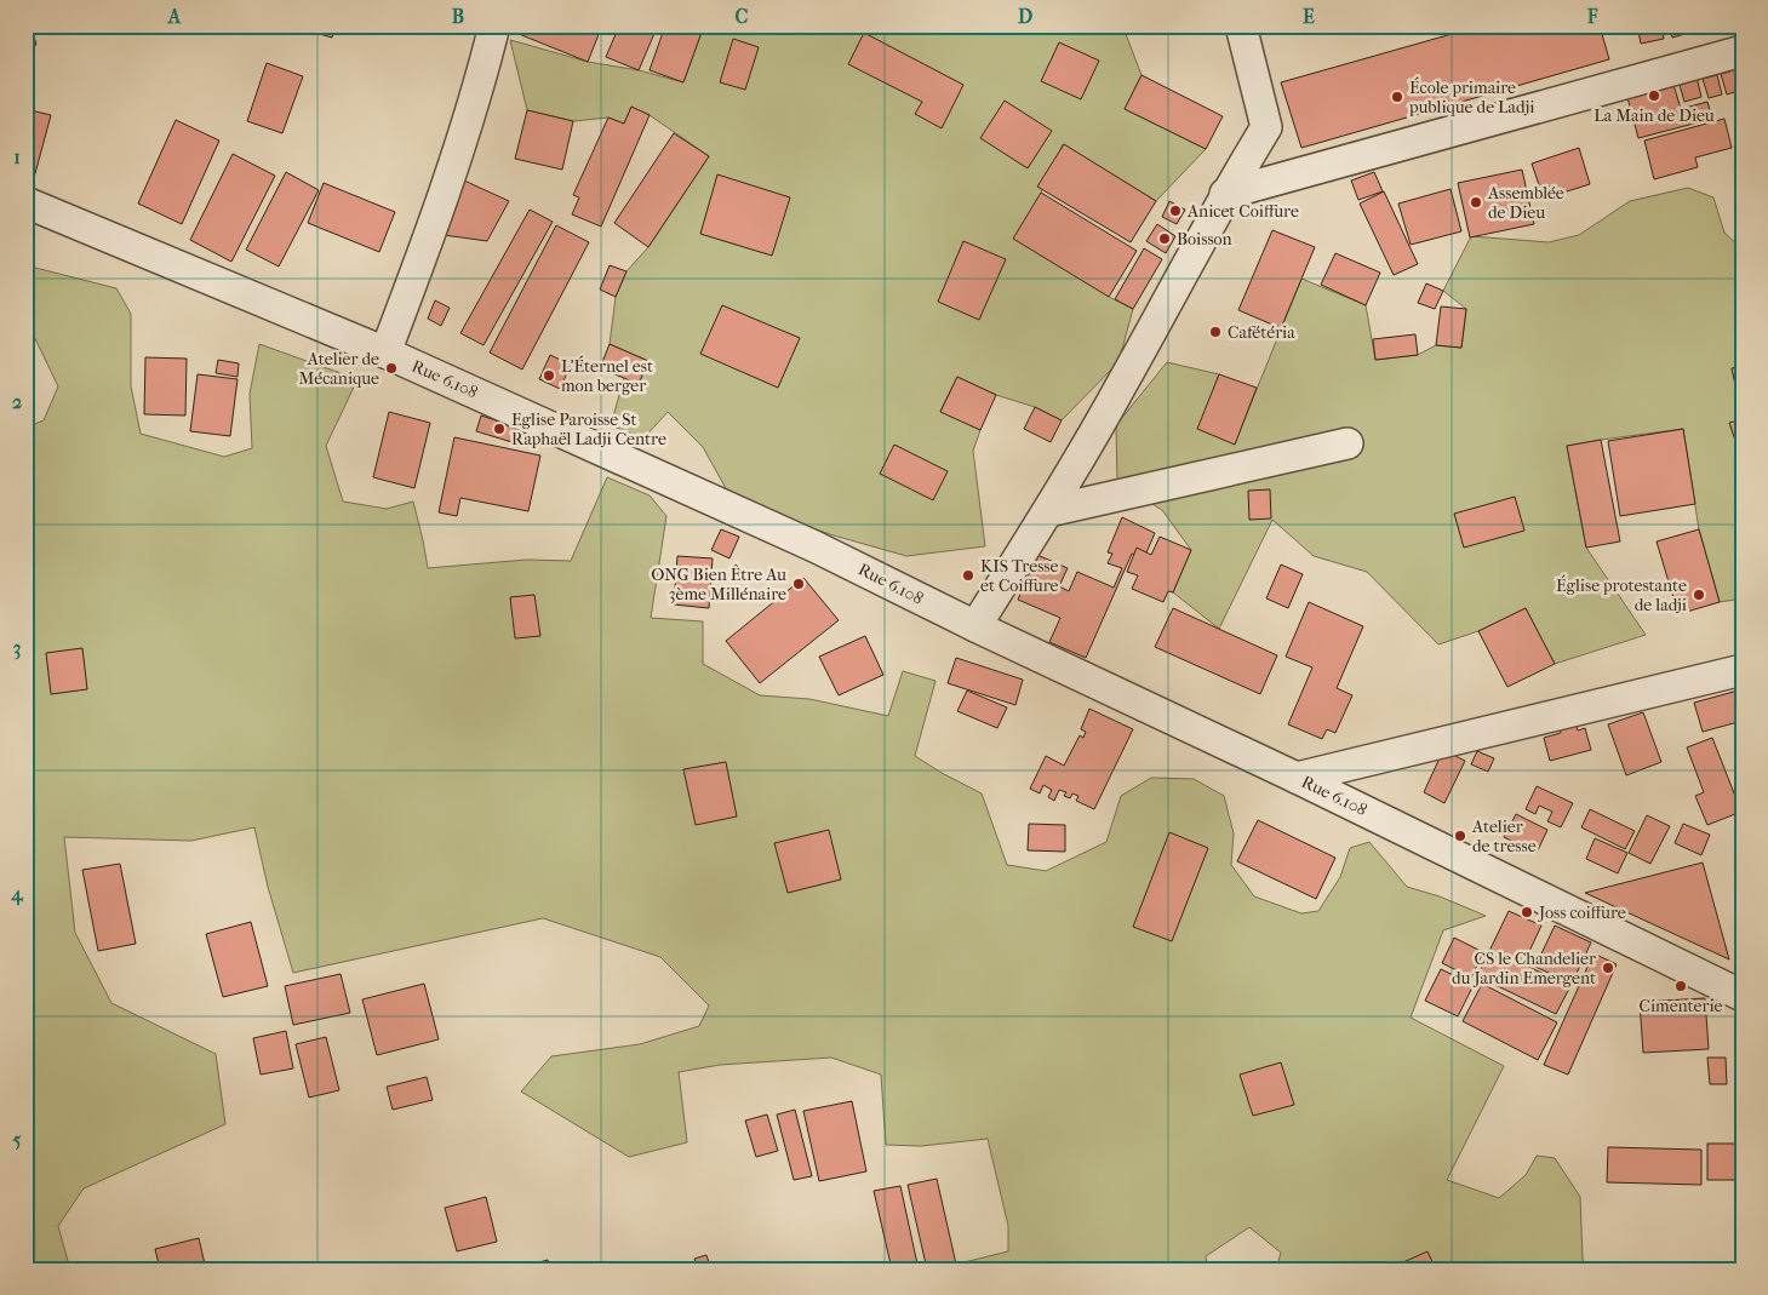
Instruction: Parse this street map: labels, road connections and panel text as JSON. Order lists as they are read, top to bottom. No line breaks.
{"streets":{"street":["Rue 6.108"]},"places":["La Main de Dieu","École primaire publique de Ladji","Assemblée de Dieu","Anicet Coiffure","Boisson","Cafétéria","Atelier de Mécanique","L'Éternel est mon berger","Eglise Paroisse St Raphaël Ladji Centre","KIS Tresse et Coiffure","ONG Bien Être Au 3ème Millénaire","Église protestante de ladji","Atelier de tresse","Joss coiffure","CS le Chandelier du Jardin Emergent","Cimenterie"],"grid":{"columns":["A","B","C","D","E","F"],"rows":["1","2","3","4","5"]}}
